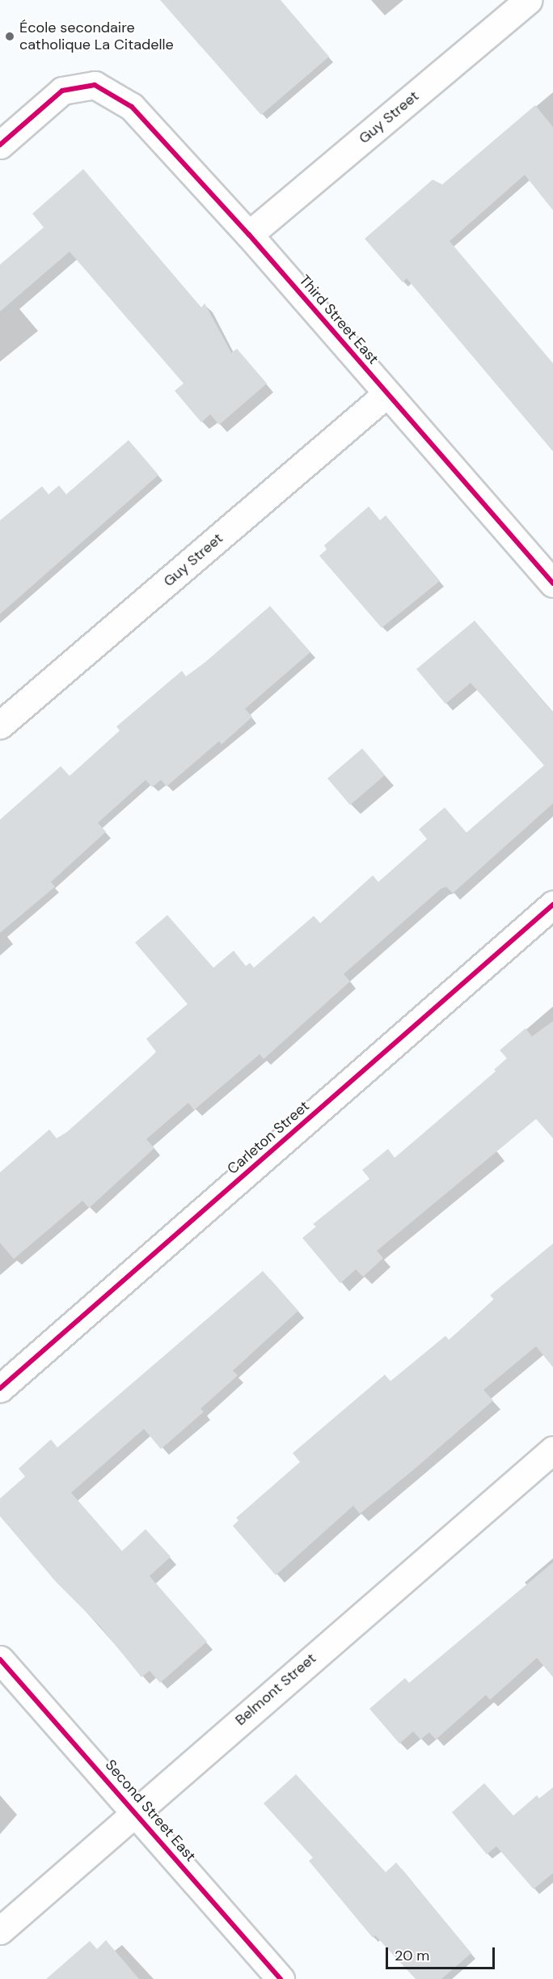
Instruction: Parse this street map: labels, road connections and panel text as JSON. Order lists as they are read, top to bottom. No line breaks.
{"streets":{"street":["Guy Street","Third Street East","Carleton Street","Belmont Street","Second Street East"]},"crossings":[["Guy Street","Third Street East"],["Belmont Street","Second Street East"]],"places":["École secondaire catholique La Citadelle"],"scale_bar":"20 m"}
